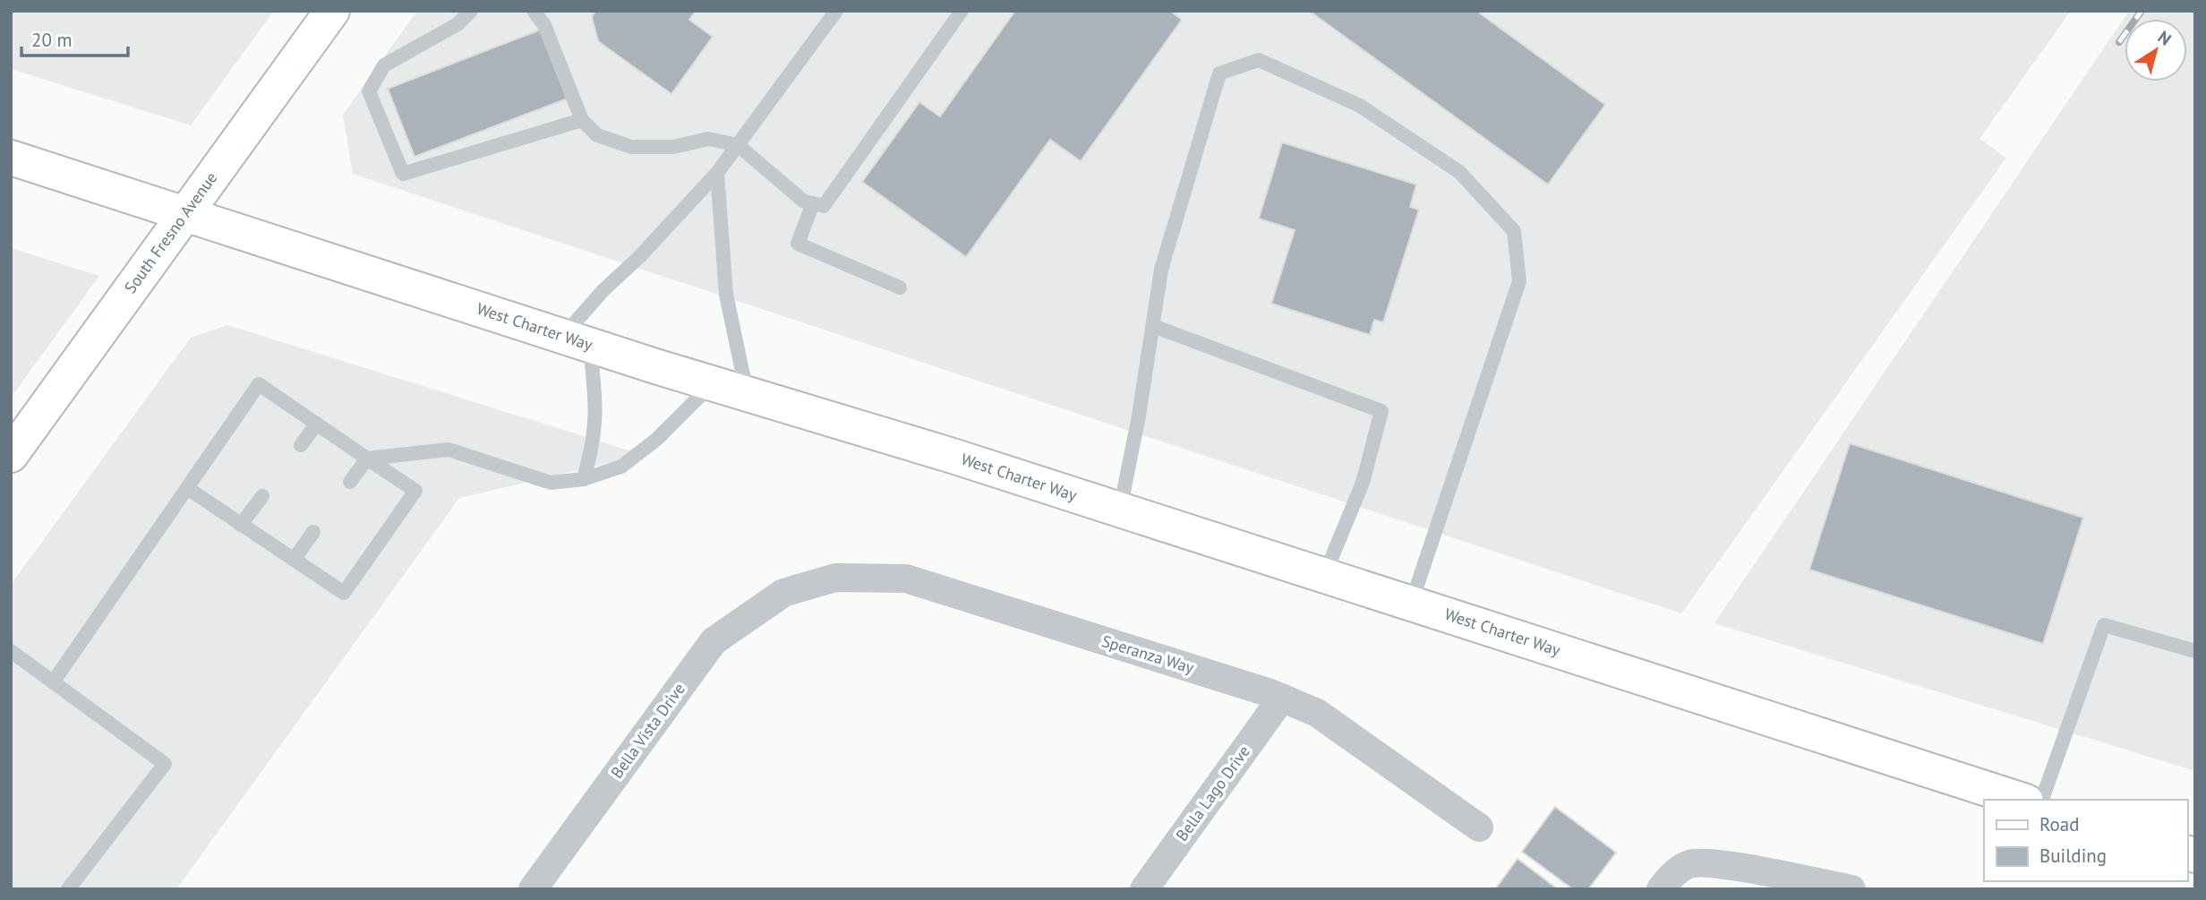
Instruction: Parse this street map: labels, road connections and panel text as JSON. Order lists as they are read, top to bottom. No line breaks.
{"streets":{"main road":["South Fresno Avenue","West Charter Way"],"street":["Speranza Way","Bella Vista Drive","Bella Lago Drive"]},"crossings":[["South Fresno Avenue","West Charter Way"],["Speranza Way","Bella Vista Drive"],["Speranza Way","Bella Lago Drive"]],"legend":["Road","Building"],"scale_bar":"20 m","north":"top right"}
